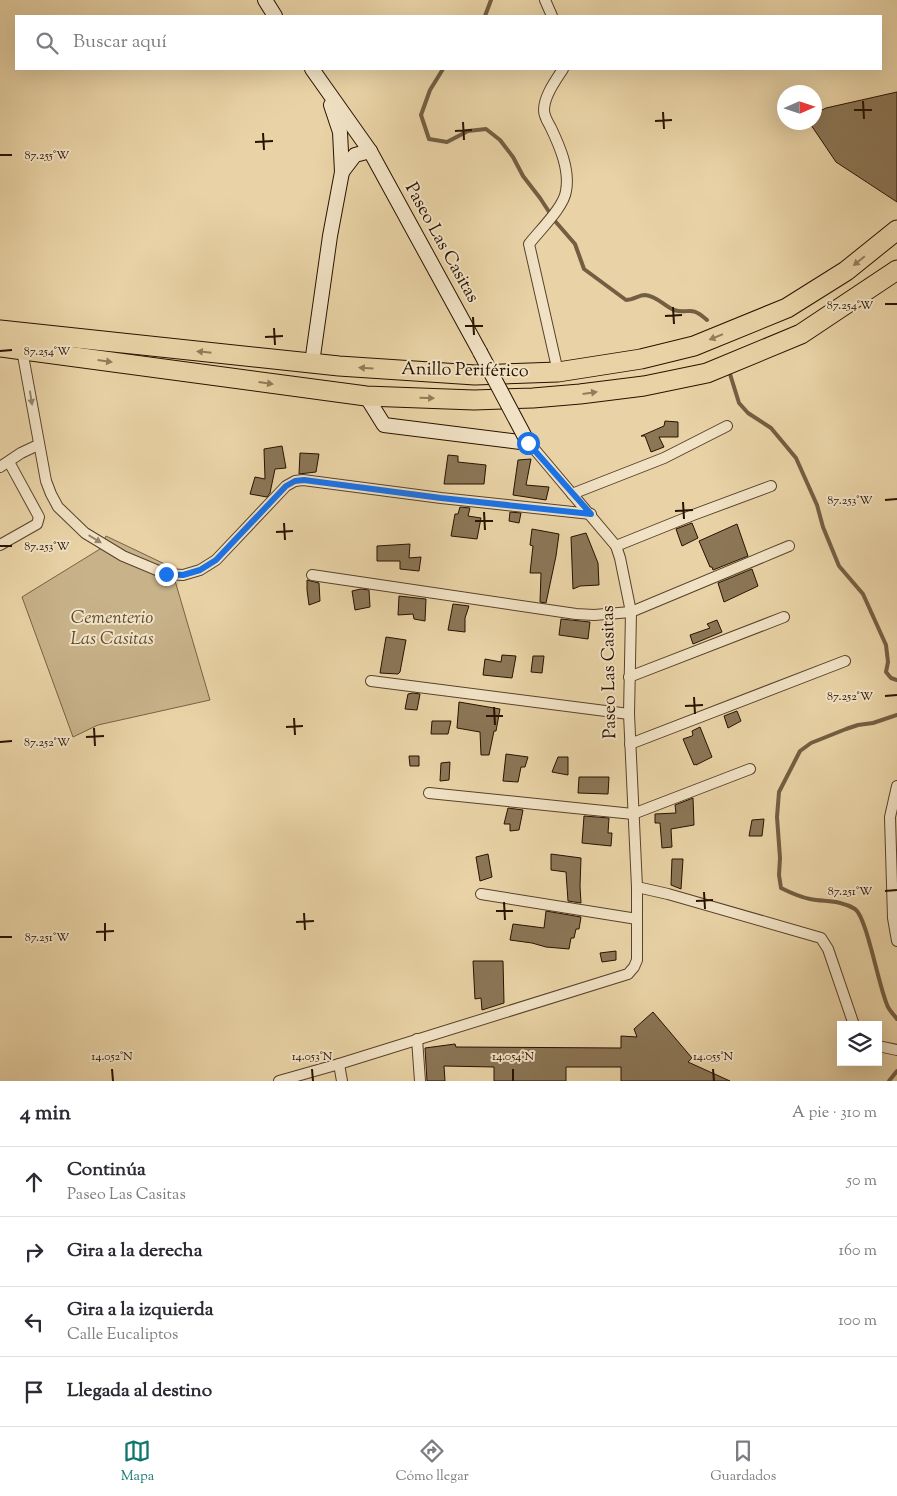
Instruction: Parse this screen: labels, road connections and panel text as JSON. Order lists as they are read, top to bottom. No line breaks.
{"streets":{"highway":["Anillo Periférico"],"street":["Paseo Las Casitas"]},"parks":["Cementerio Las Casitas"],"north":"right","page":{"search":"Buscar aquí","heading":["4 min","A pie · 310 m"],"list":[["Continúa","Paseo Las Casitas","50 m"],["Gira a la derecha","160 m"],["Gira a la izquierda","Calle Eucaliptos","100 m"],"Llegada al destino"],"nav":["Mapa","Cómo llegar","Guardados"]},"coordinates":["87.255°W","87.254°W","87.253°W","87.252°W","87.251°W","14.052°N","14.053°N","14.054°N","14.055°N"]}
